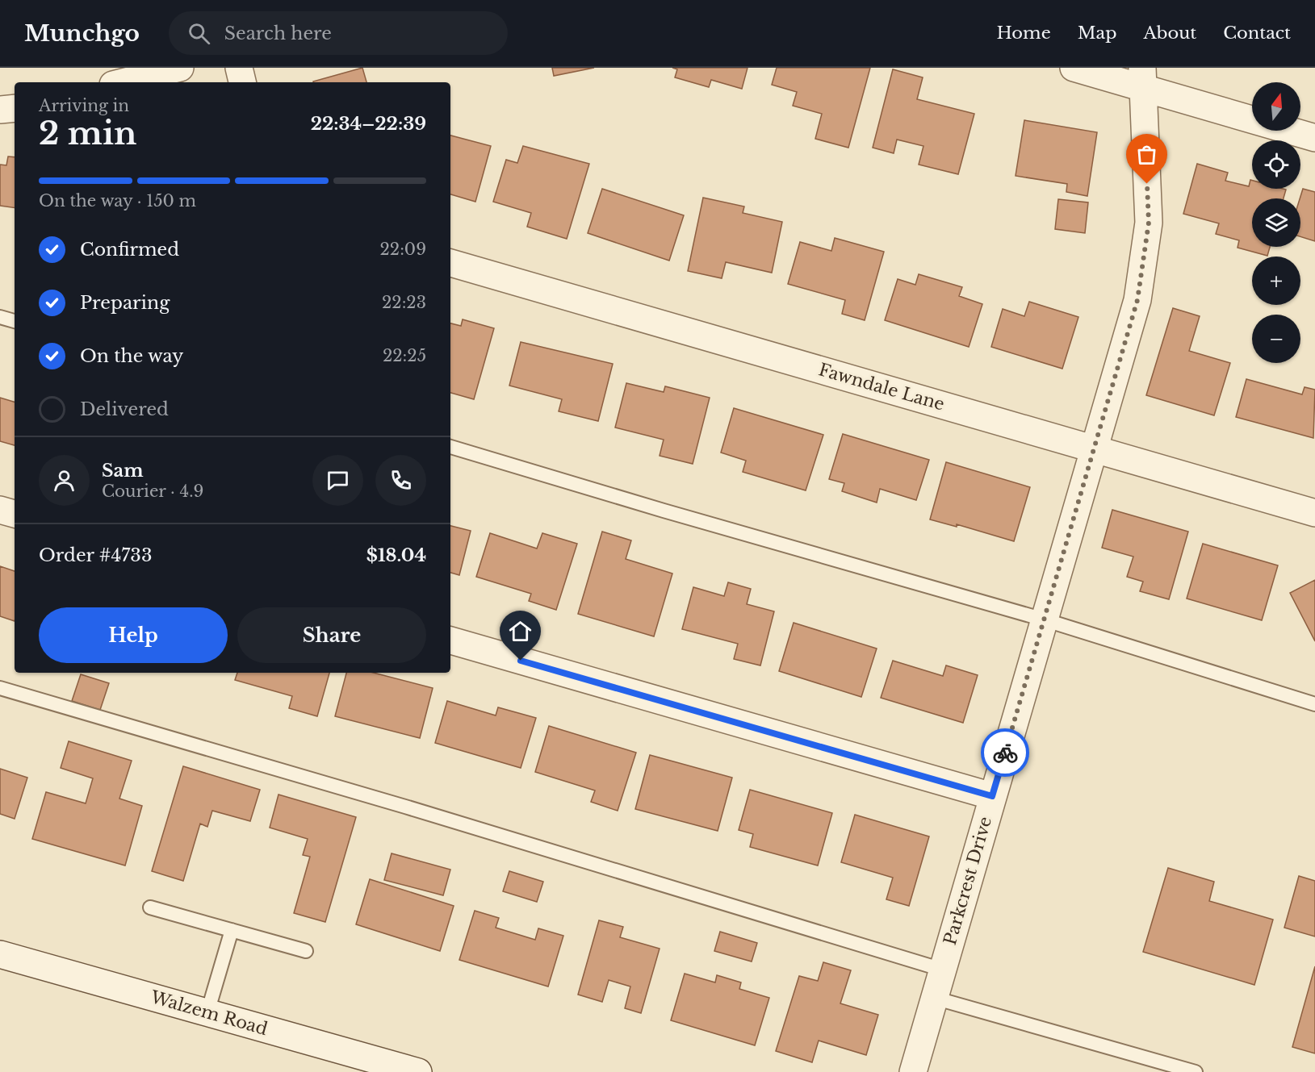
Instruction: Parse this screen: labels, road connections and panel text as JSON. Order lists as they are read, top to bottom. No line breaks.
{"streets":{"street":["Fawndale Lane","Parkcrest Drive","Walzem Road"]},"crossings":[["Fawndale Lane","Parkcrest Drive"]],"north":"top","page":{"header":"Munchgo","search":"Search here","nav":["Home","Map","About","Contact"],"map_buttons":["+","−"],"heading":["2 min","Arriving in","22:34–22:39"],"panel":["Sam","Courier · 4.9","Order #4733","$18.04"],"bar":"On the way · 150 m","list":[["Confirmed","22:09"],["Preparing","22:23"],["On the way","22:25"],"Delivered"],"buttons":["Help","Share"]}}
